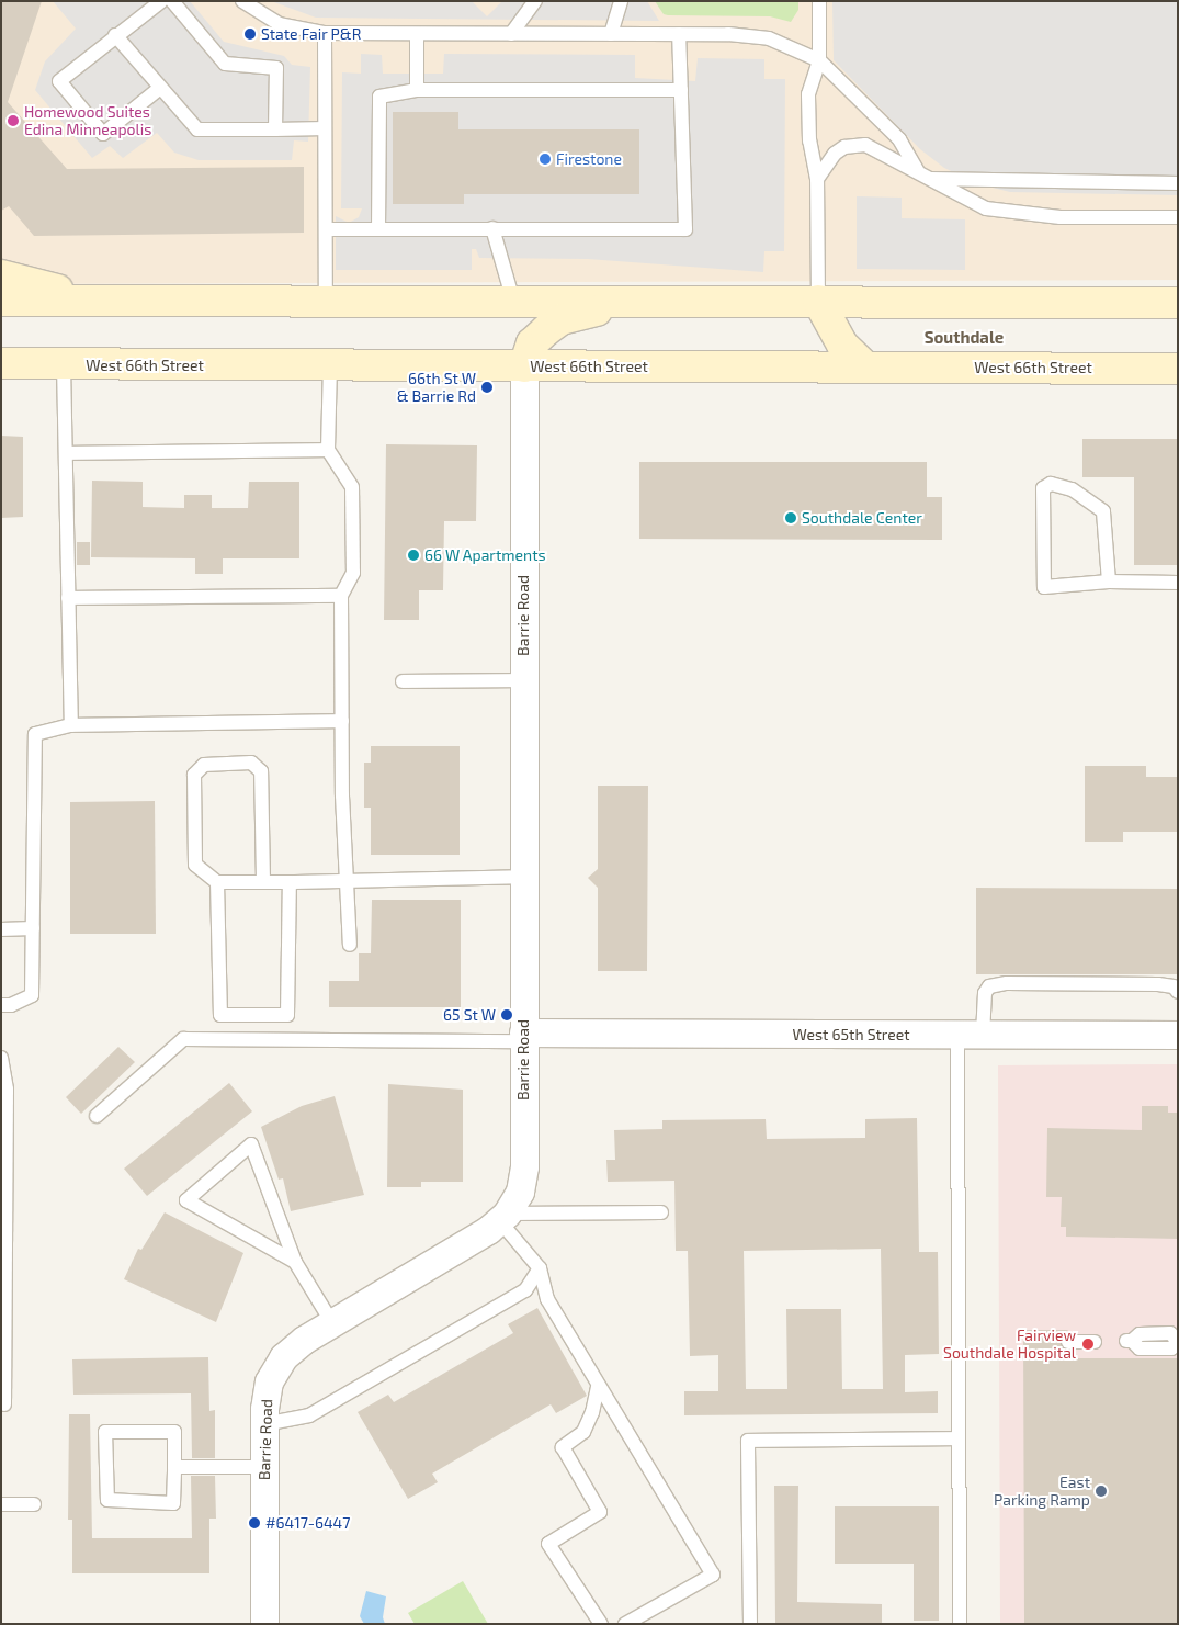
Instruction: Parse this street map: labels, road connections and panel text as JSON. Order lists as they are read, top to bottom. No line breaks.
{"streets":{"main road":["West 66th Street"],"street":["Barrie Road","West 65th Street"]},"crossings":[["West 66th Street","Barrie Road"],["Barrie Road","West 65th Street"]],"districts":["Southdale"],"places":["State Fair P&R","Homewood Suites Edina Minneapolis","Firestone","66th St W & Barrie Rd","Southdale Center","66 W Apartments","65 St W","Fairview Southdale Hospital","East Parking Ramp","#6417-6447"]}
